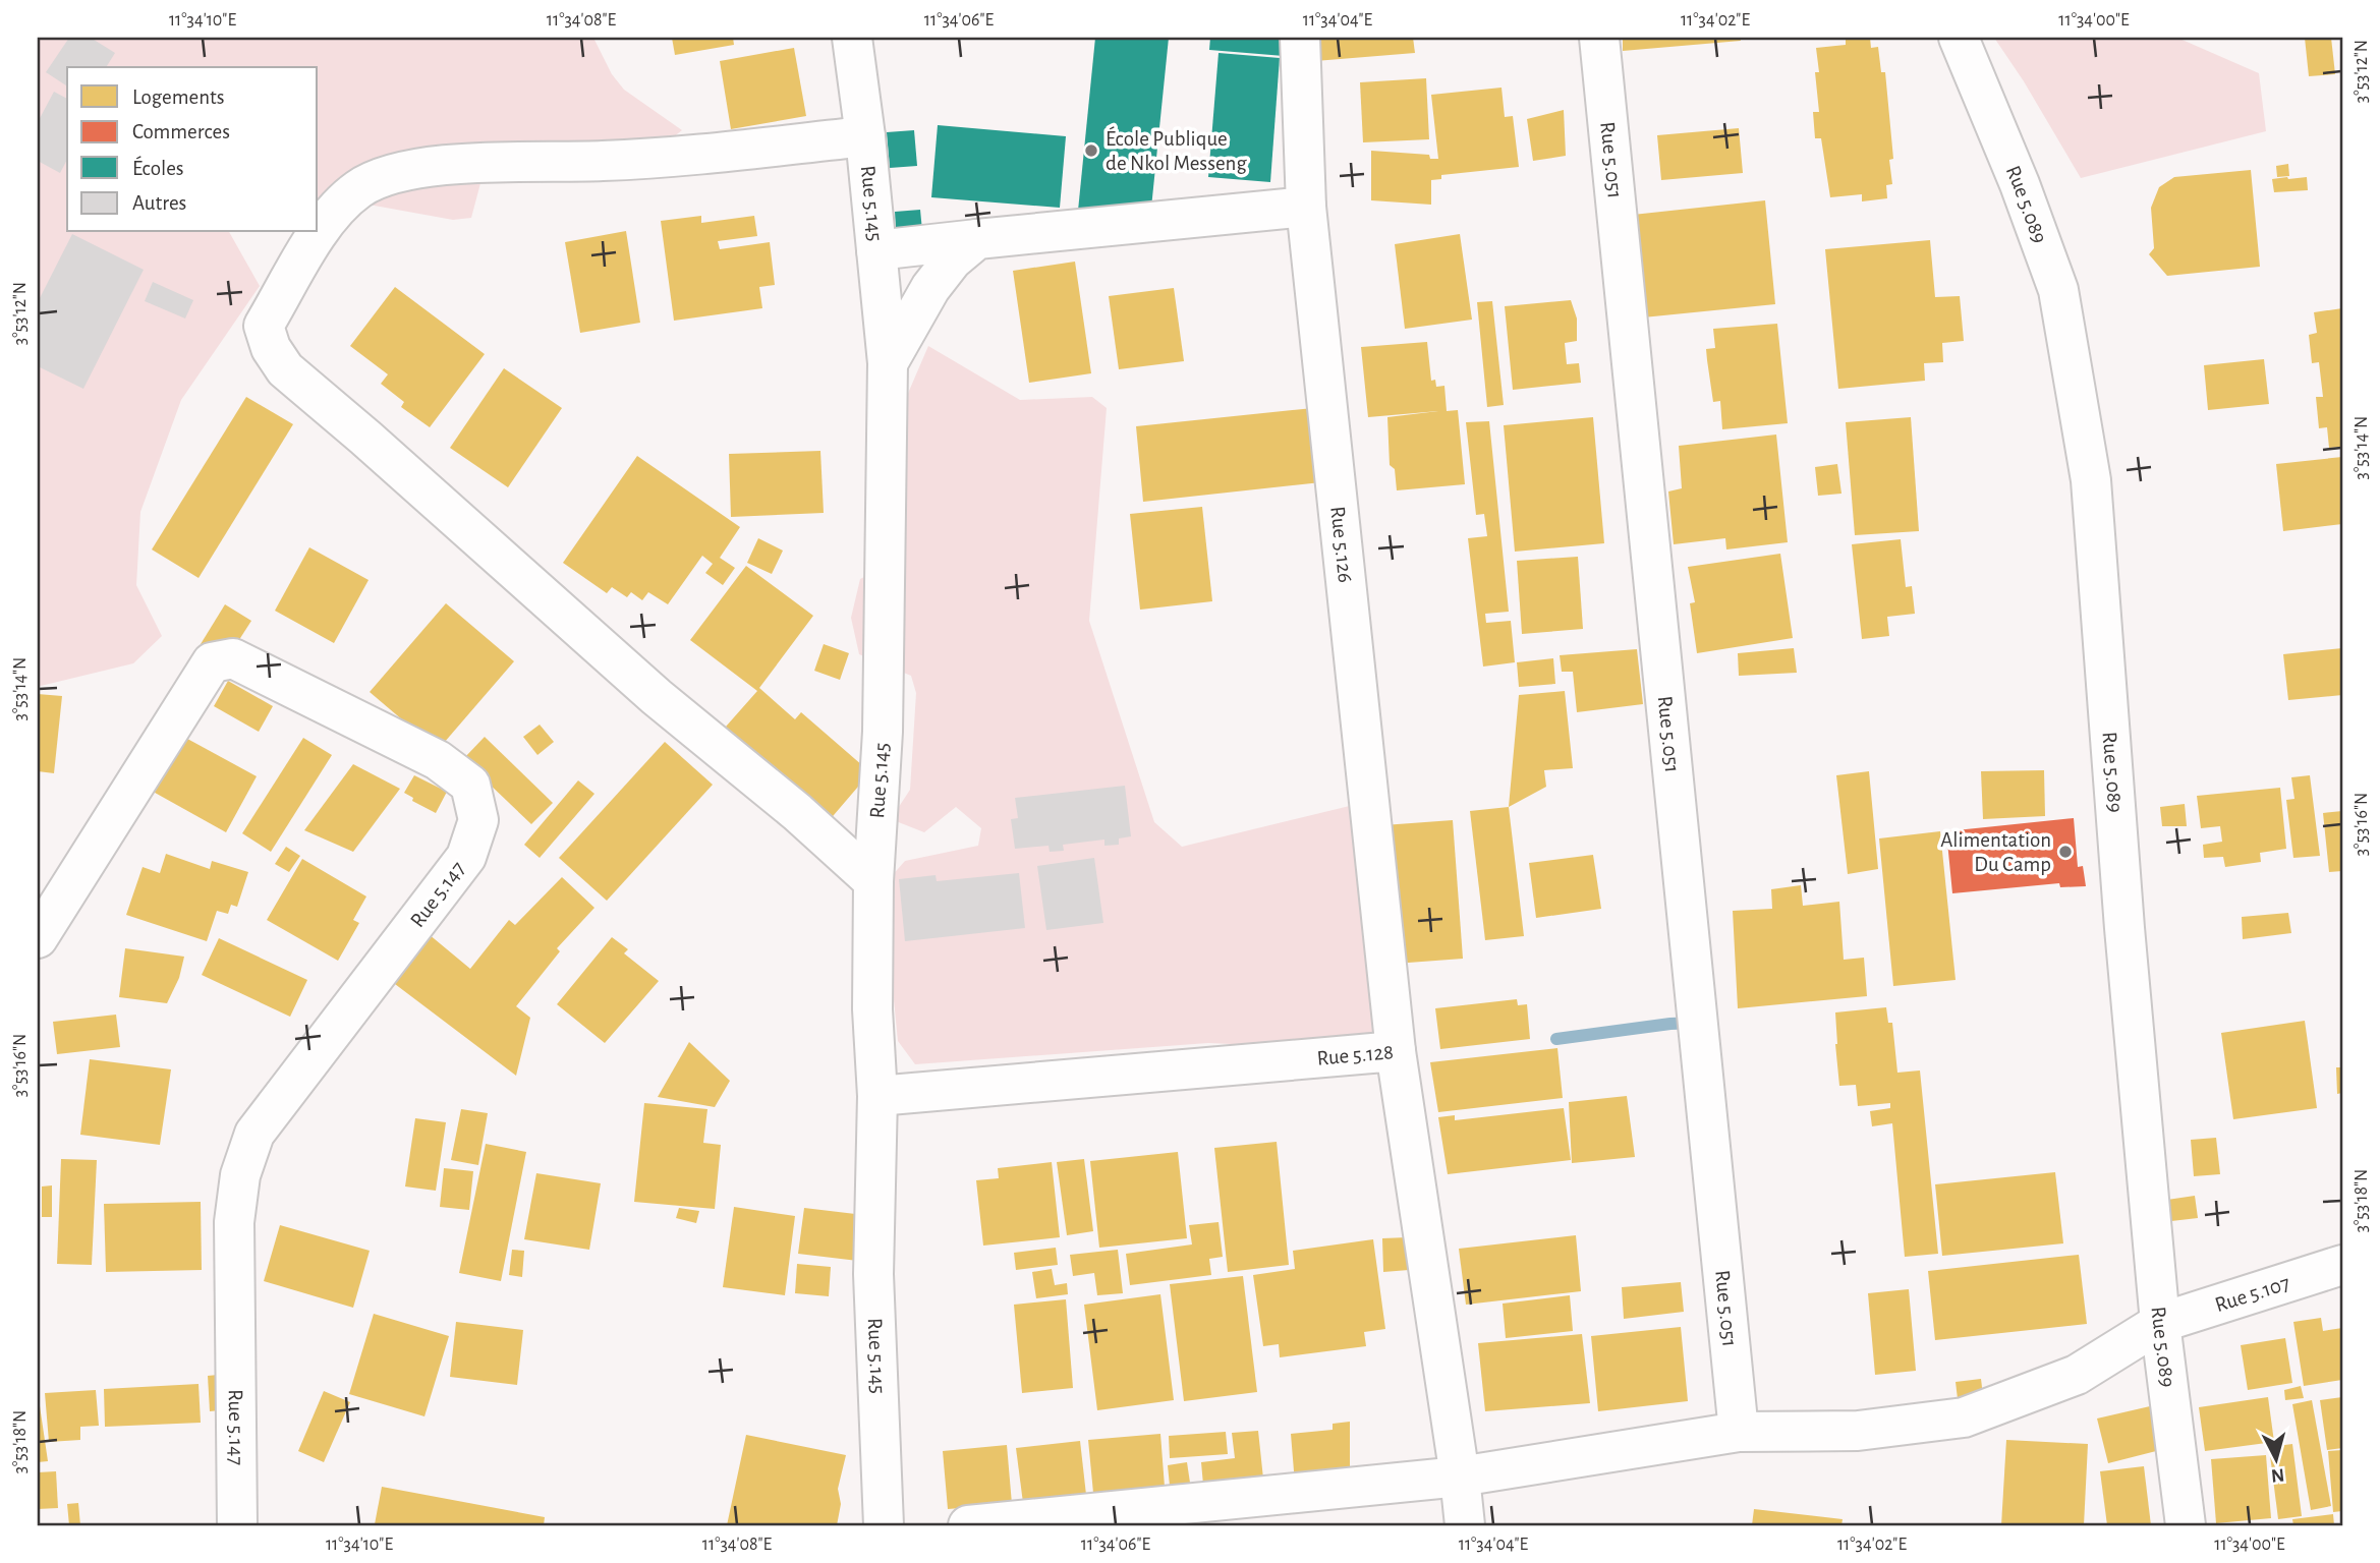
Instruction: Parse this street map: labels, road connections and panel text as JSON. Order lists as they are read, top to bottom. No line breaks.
{"streets":{"street":["Rue 5.051","Rue 5.145","Rue 5.089","Rue 5.126","Rue 5.147","Rue 5.128","Rue 5.107"]},"crossings":[["Rue 5.051","Rue 5.107"],["Rue 5.145","Rue 5.128"],["Rue 5.089","Rue 5.107"],["Rue 5.126","Rue 5.128"],["Rue 5.128","Rue 5.107"]],"places":["École Publique de Nkol Messeng","Alimentation Du Camp"],"legend":["Logements","Commerces","Écoles","Autres"],"north":"bottom","coordinates":["11°34'10\"E","11°34'08\"E","11°34'06\"E","11°34'04\"E","11°34'02\"E","11°34'00\"E","3°53'12\"N","3°53'14\"N","3°53'16\"N","3°53'18\"N"]}
